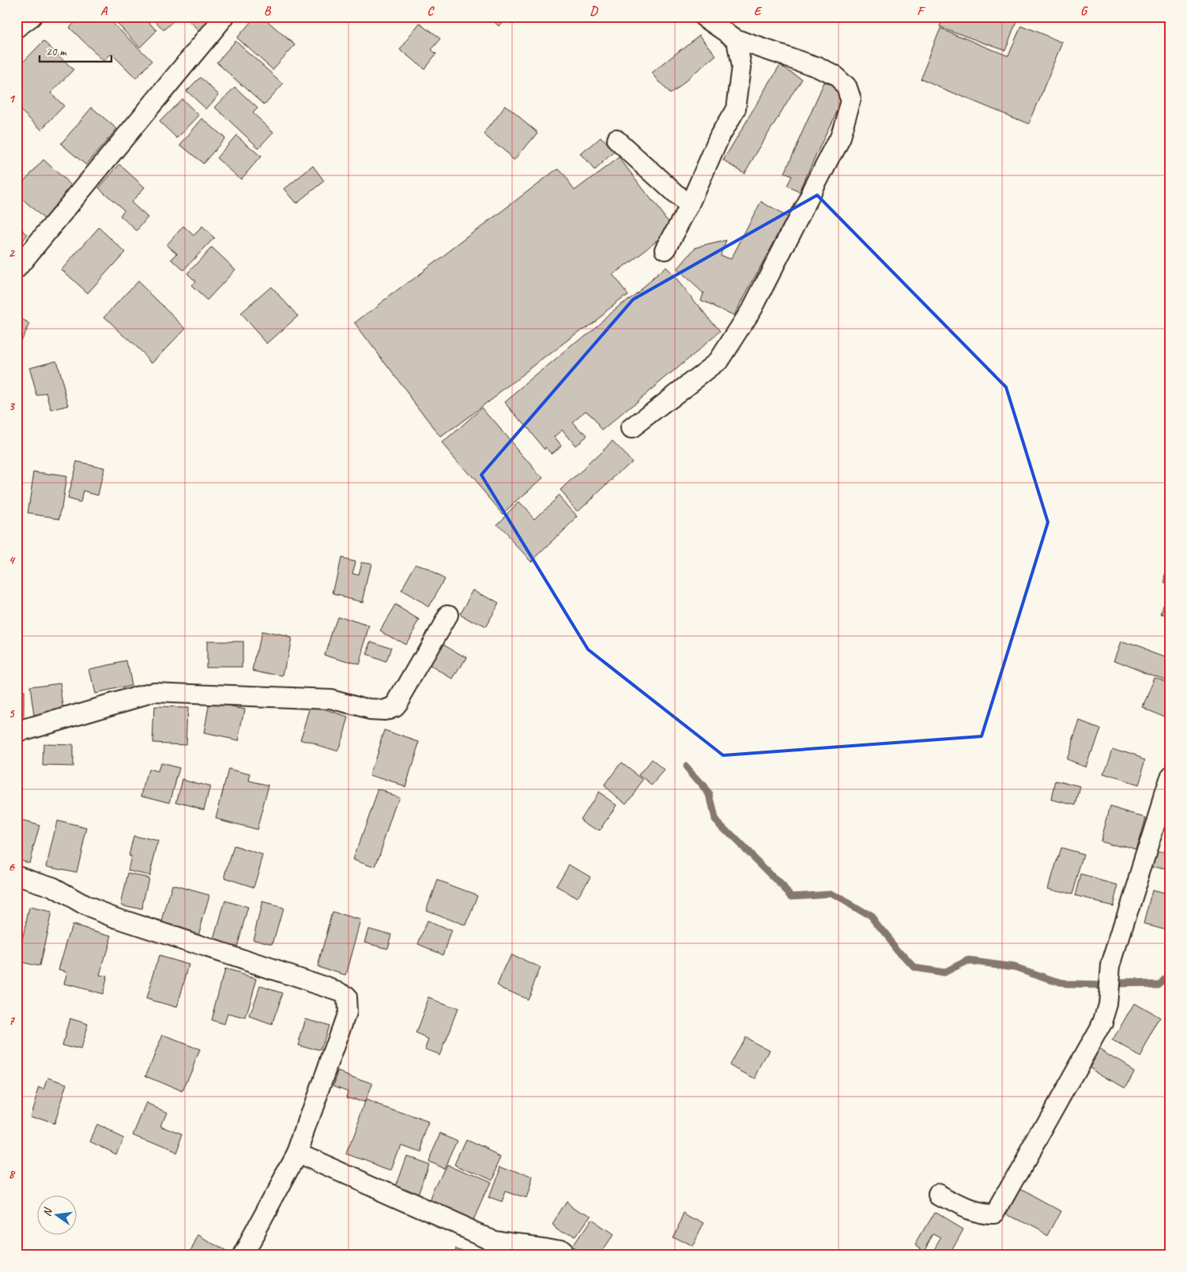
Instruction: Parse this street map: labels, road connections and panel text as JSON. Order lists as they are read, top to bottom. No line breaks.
{"scale_bar":"20 m","north":"left","grid":{"columns":["A","B","C","D","E","F","G"],"rows":["1","2","3","4","5","6","7","8"]}}
